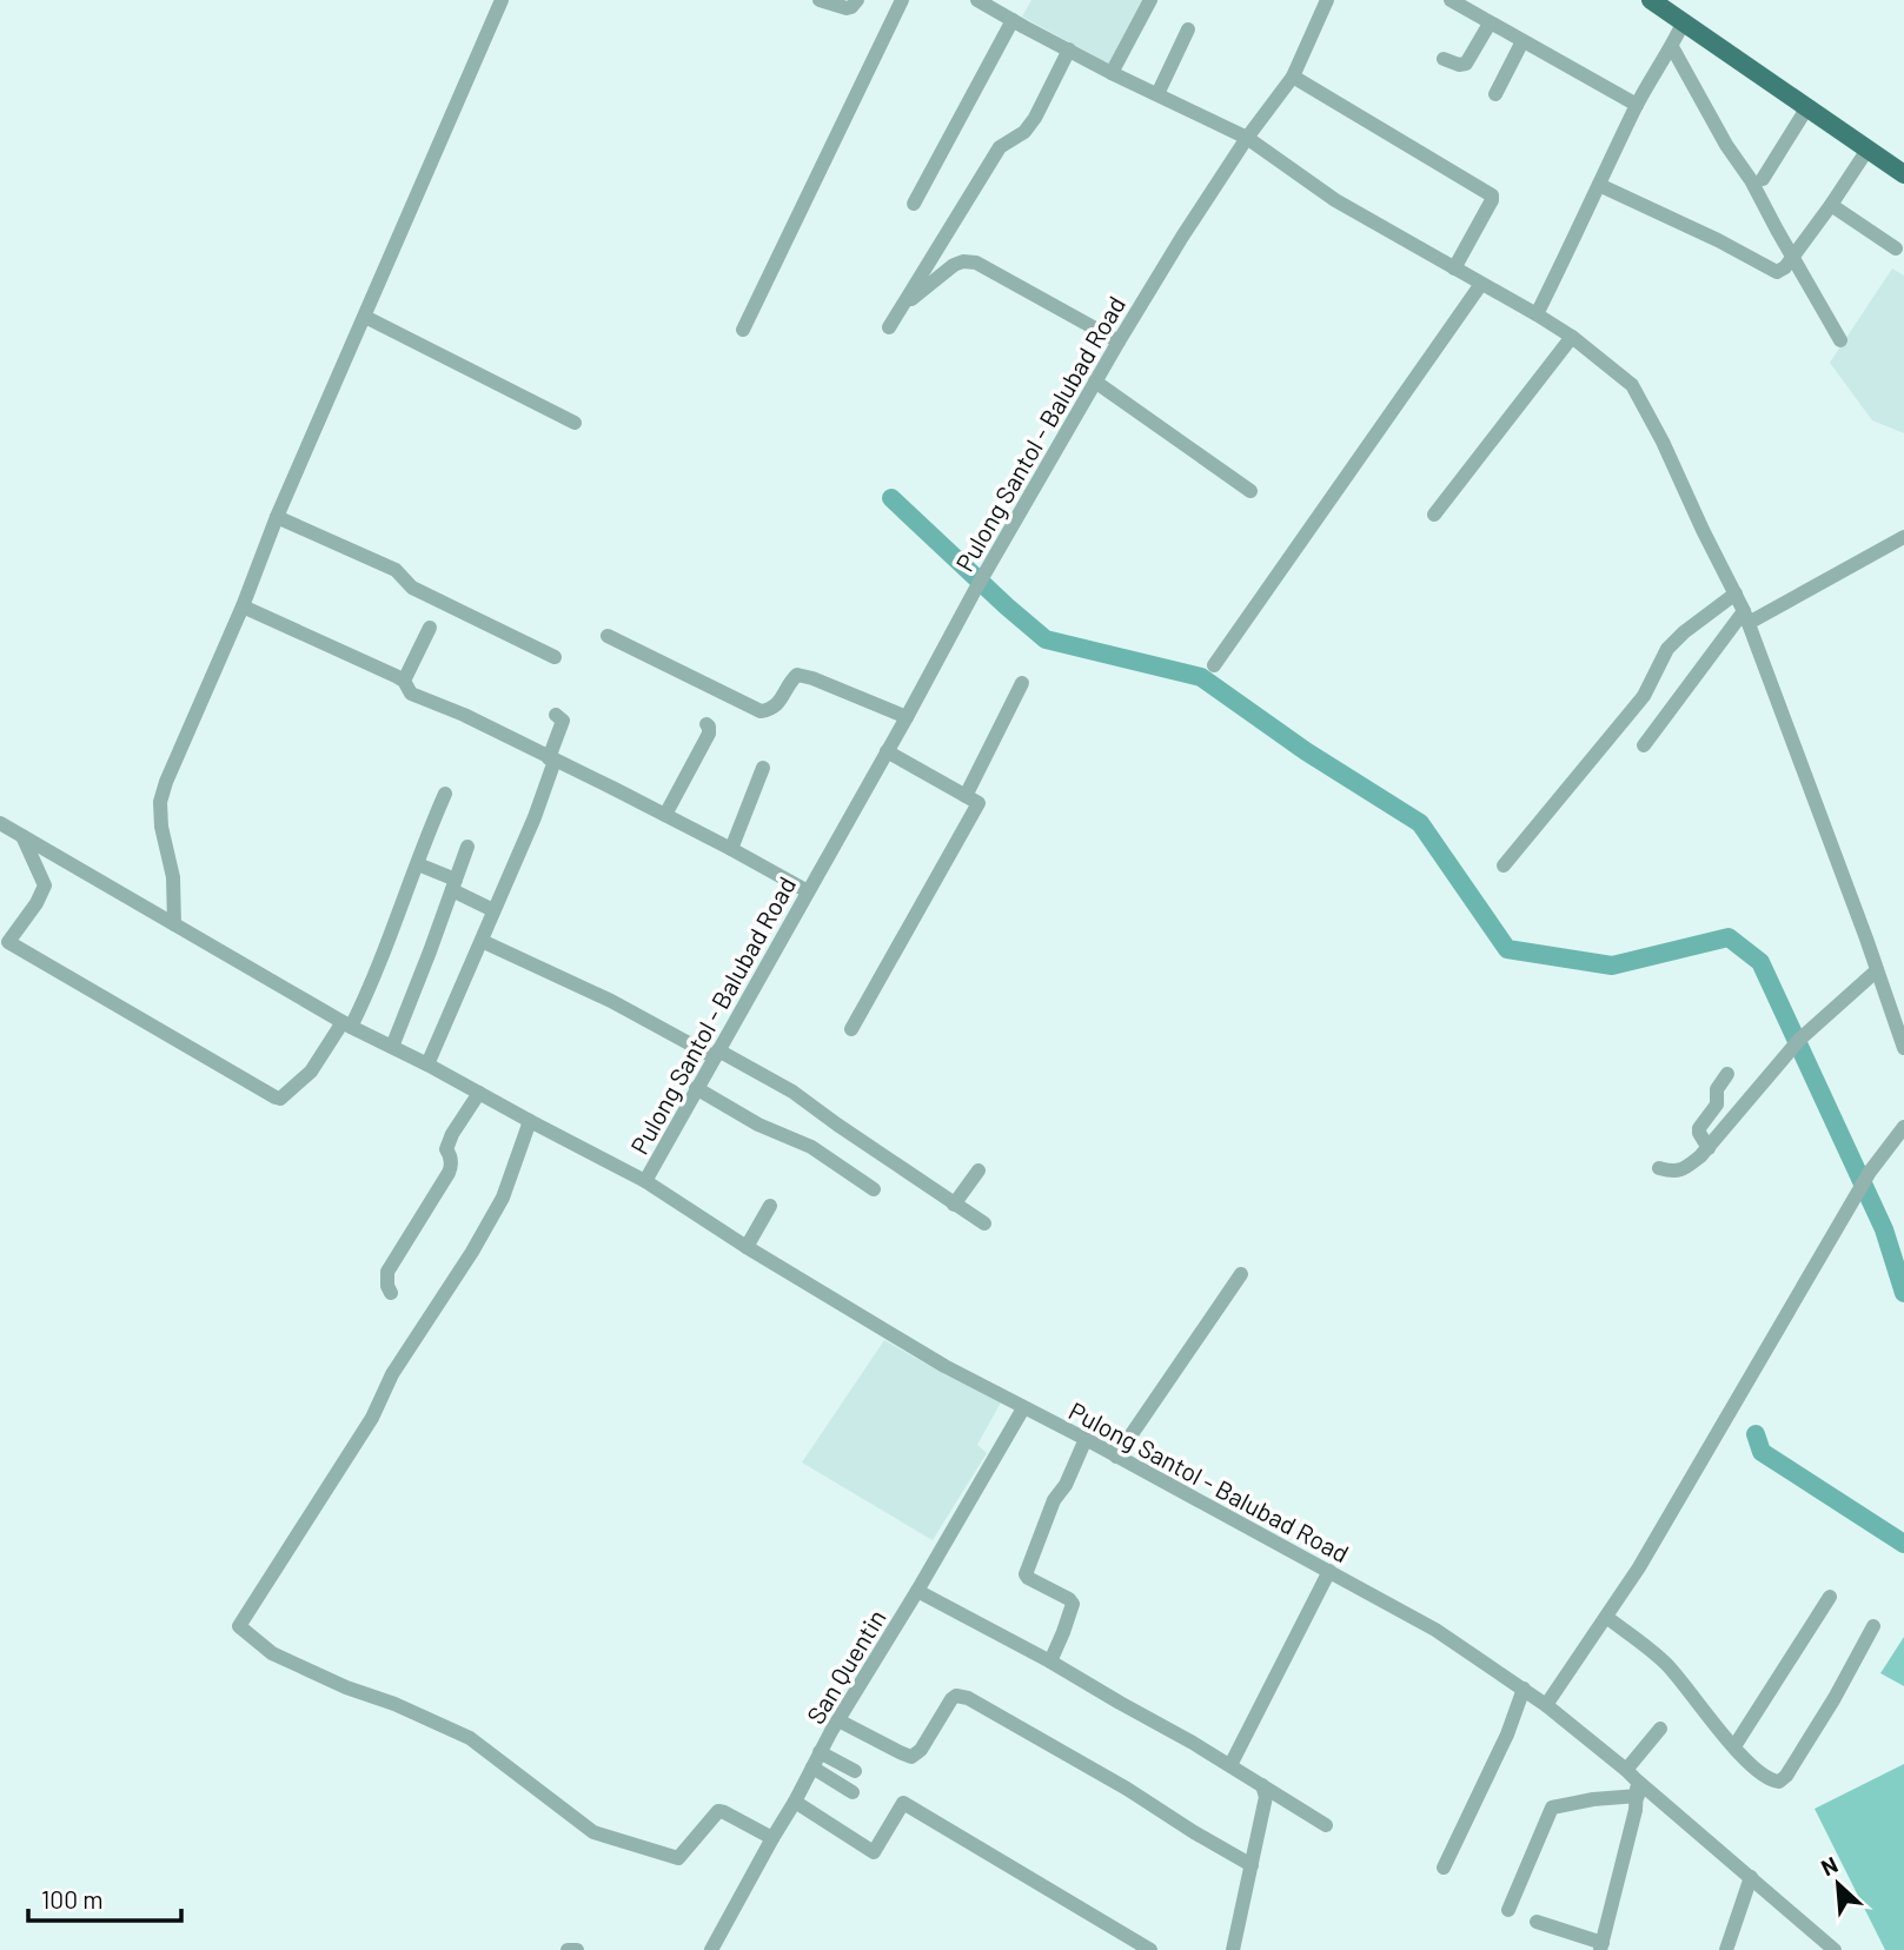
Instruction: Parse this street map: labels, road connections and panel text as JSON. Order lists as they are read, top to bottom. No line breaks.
{"streets":{"street":["Pulong Santol - Balubad Road","San Quentin"]},"crossings":[["Pulong Santol - Balubad Road","San Quentin"]],"scale_bar":"100 m","north":"top left"}
